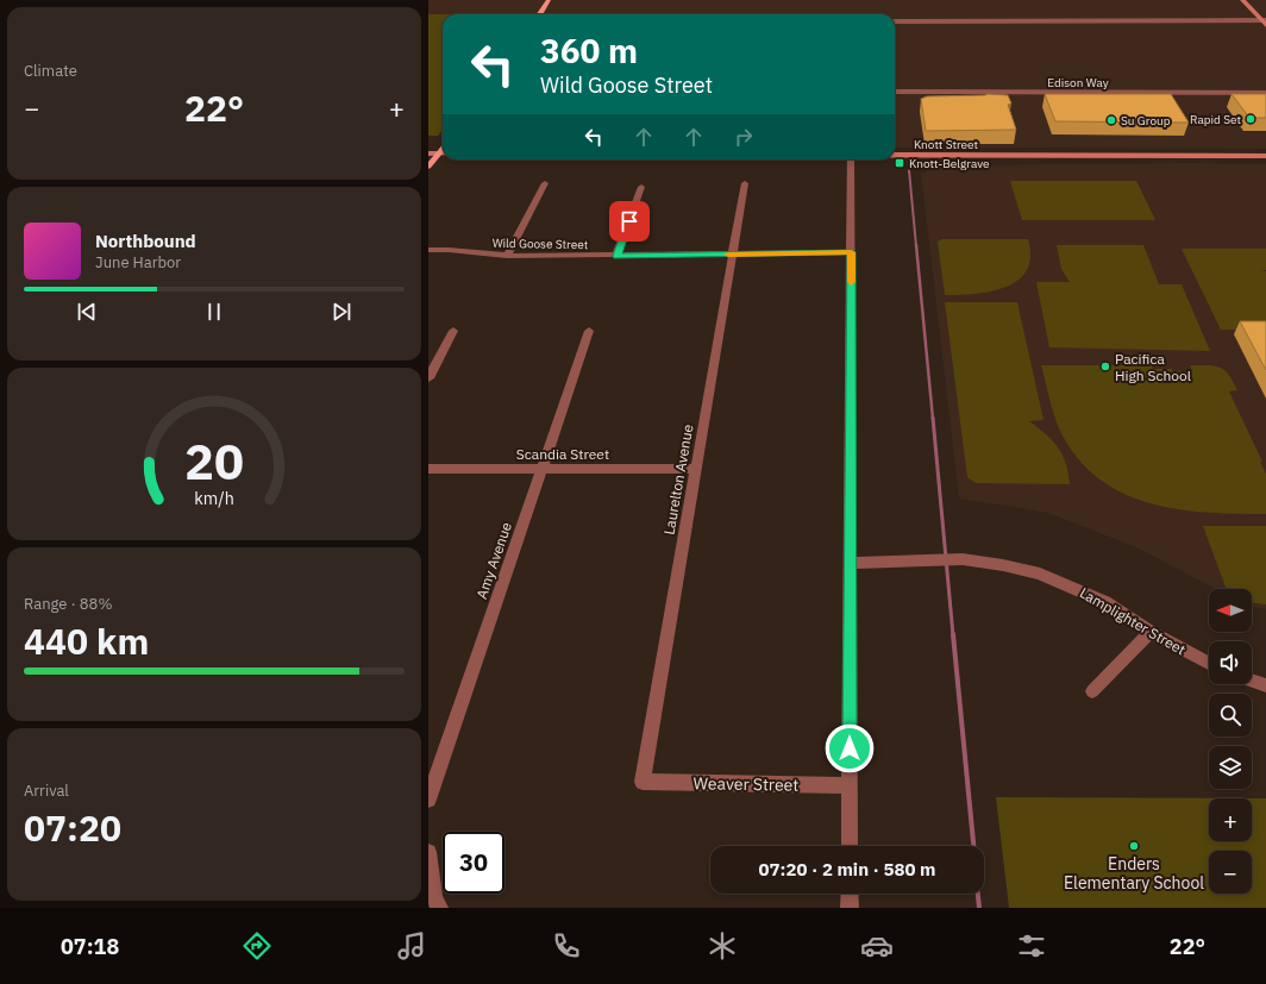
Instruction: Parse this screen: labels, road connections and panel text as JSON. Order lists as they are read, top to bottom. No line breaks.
{"streets":{"main road":["Knott Street"],"street":["Edison Way","Wild Goose Street","Scandia Street","Laurelton Avenue","Amy Avenue","Lamplighter Street","Weaver Street"]},"crossings":[["Wild Goose Street","Laurelton Avenue"],["Scandia Street","Laurelton Avenue"],["Scandia Street","Amy Avenue"],["Laurelton Avenue","Weaver Street"]],"places":{"other":["Rapid Set","Su Group","Pacifica High School","Enders Elementary School"],"transit":["Knott-Belgrave"]},"north":"left","page":{"tile":["Climate",["Range · 88%","440 km"],["Arrival","07:20"]],"turn":["360 m","Wild Goose Street"],"heat":["−","22°","+"],"song":["Northbound","June Harbor"],"map_buttons":["+","−"],"limit":"30","trip":"07:20 · 2 min · 580 m","tabs":["07:18","22°"],"gauge":["20","km/h"]}}
